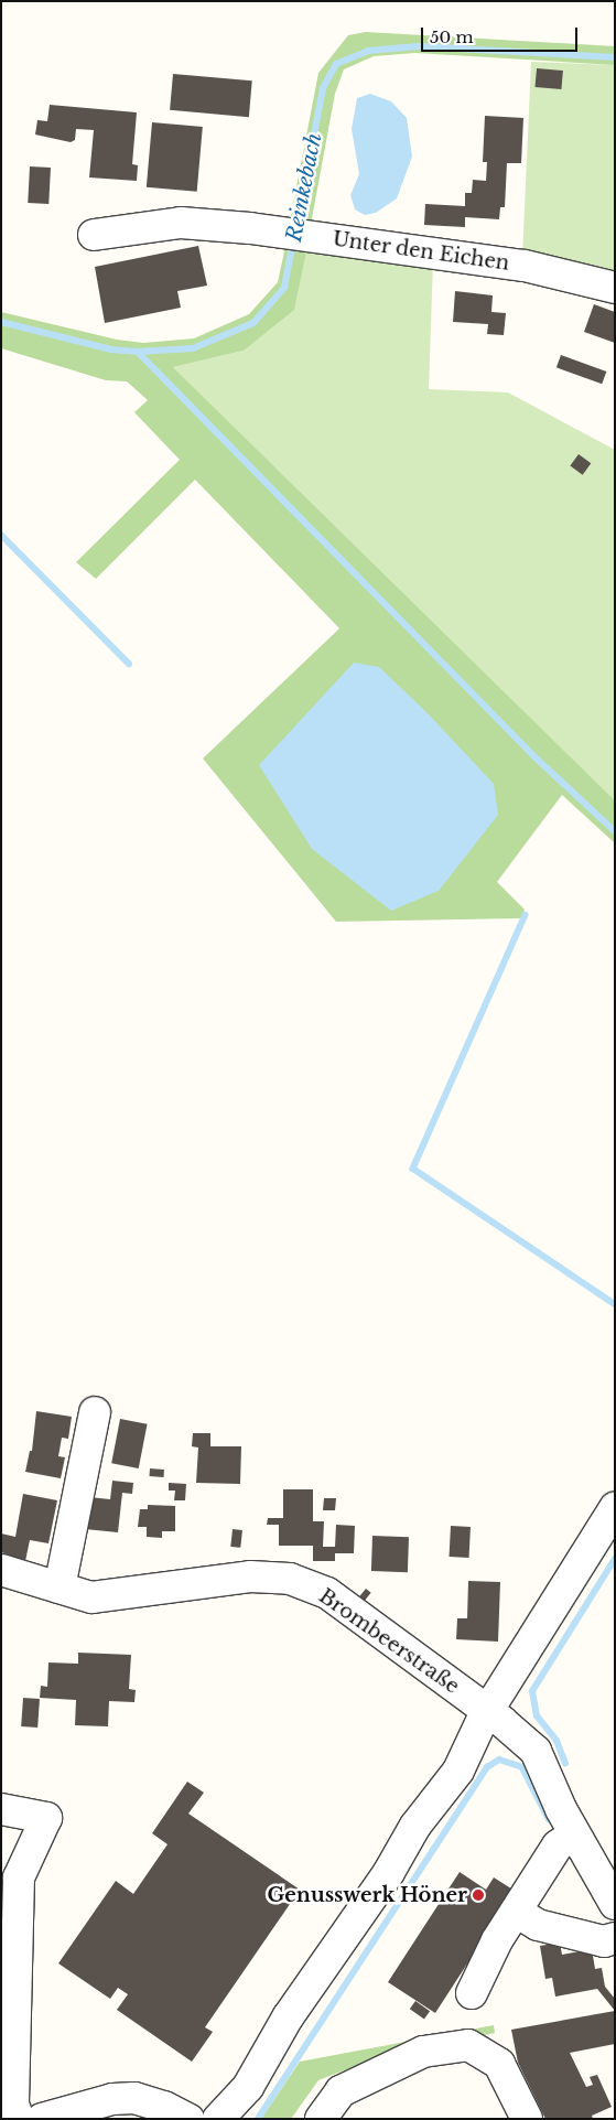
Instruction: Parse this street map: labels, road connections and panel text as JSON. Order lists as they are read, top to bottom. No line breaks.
{"streets":{"street":["Unter den Eichen","Brombeerstraße"]},"water":["Reinkebach"],"places":["Genusswerk Höner"],"scale_bar":"50 m"}
